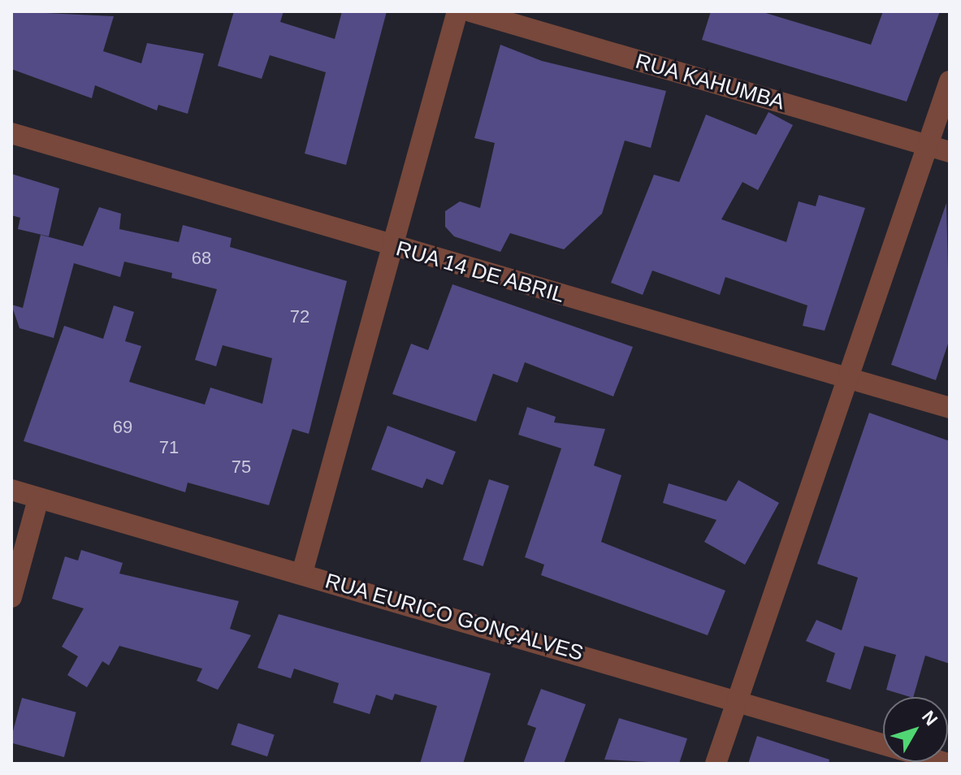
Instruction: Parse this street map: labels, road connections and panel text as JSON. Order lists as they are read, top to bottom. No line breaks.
{"streets":{"street":["RUA KAHUMBA","RUA 14 DE ABRIL","RUA EURICO GONÇALVES"]},"house_numbers":["68","72","69","71","75"],"north":"top right"}
